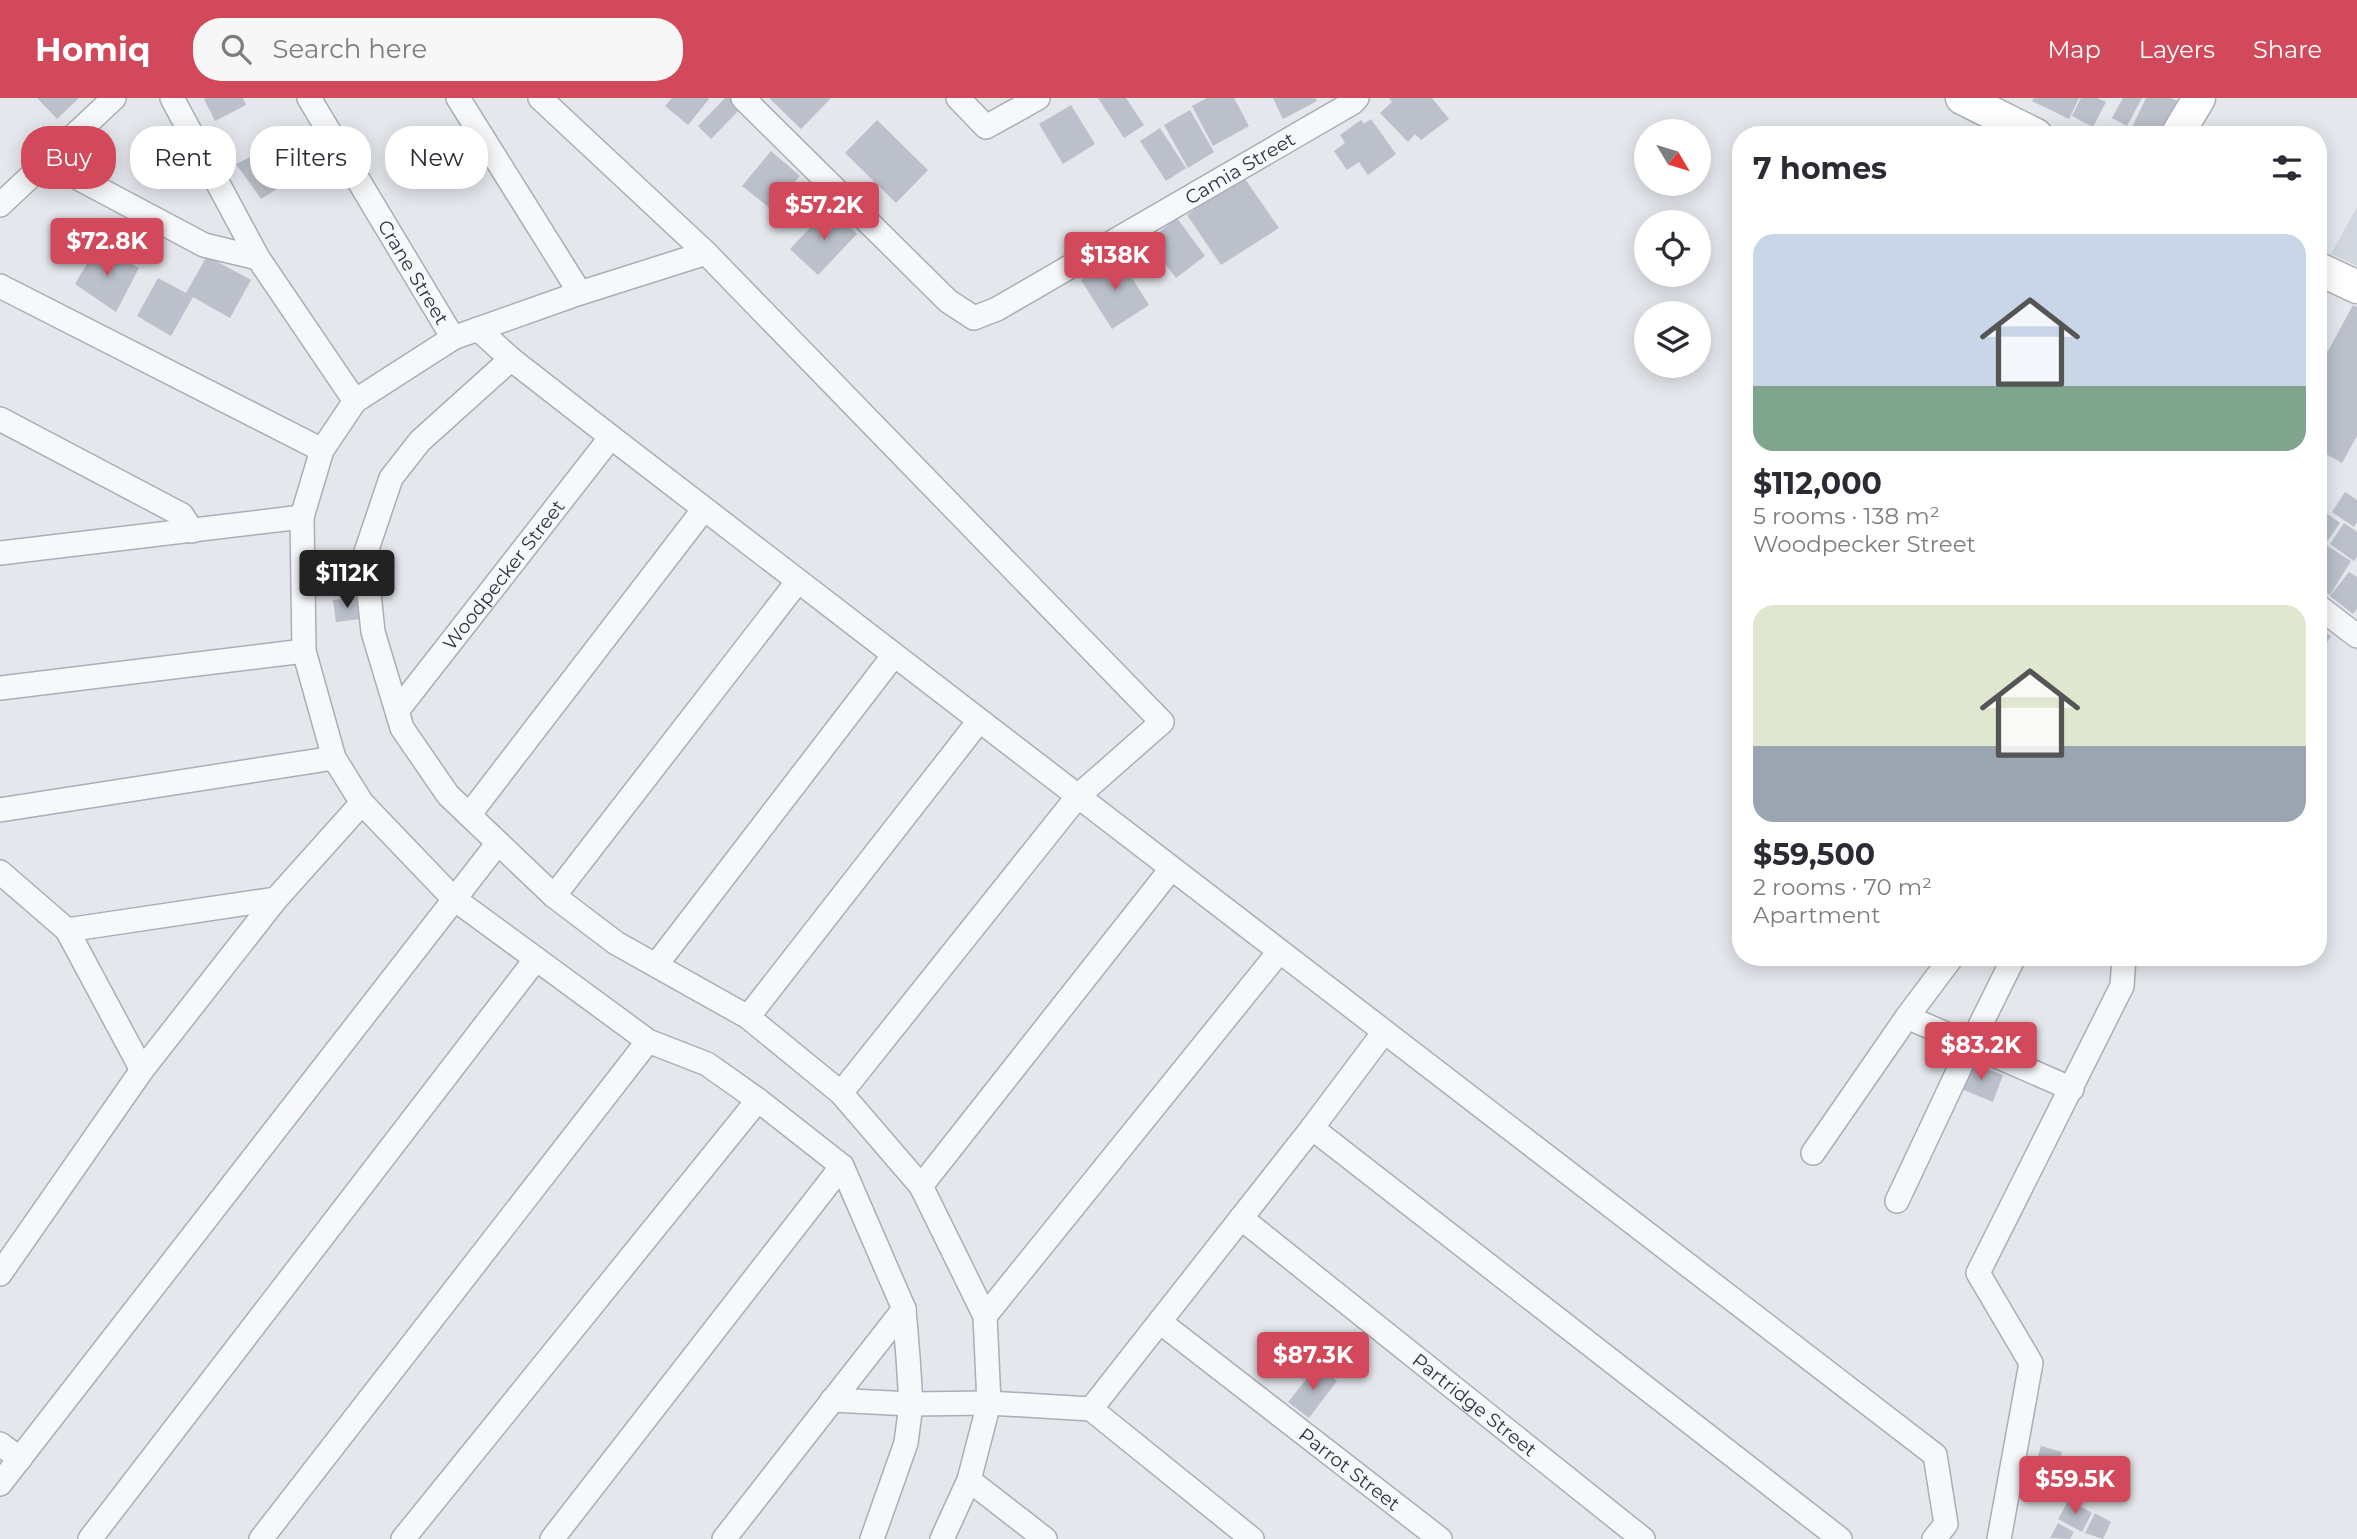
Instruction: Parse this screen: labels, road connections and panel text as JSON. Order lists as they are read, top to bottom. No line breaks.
{"streets":{"street":["Camia Street","Crane Street","Woodpecker Street","Partridge Street","Parrot Street"]},"north":"bottom right","page":{"header":"Homiq","search":"Search here","nav":["Map","Layers","Share"],"chip":["Buy","Rent","Filters","New"],"heading":"7 homes","price":["$57.2K","$72.8K","$138K","$112K","$83.2K","$87.3K","$59.5K"],"list":[{"name":"$112,000","note":"5 rooms · 138 m² · Woodpecker Street"},{"name":"$59,500","note":"2 rooms · 70 m² · Apartment"}]}}
